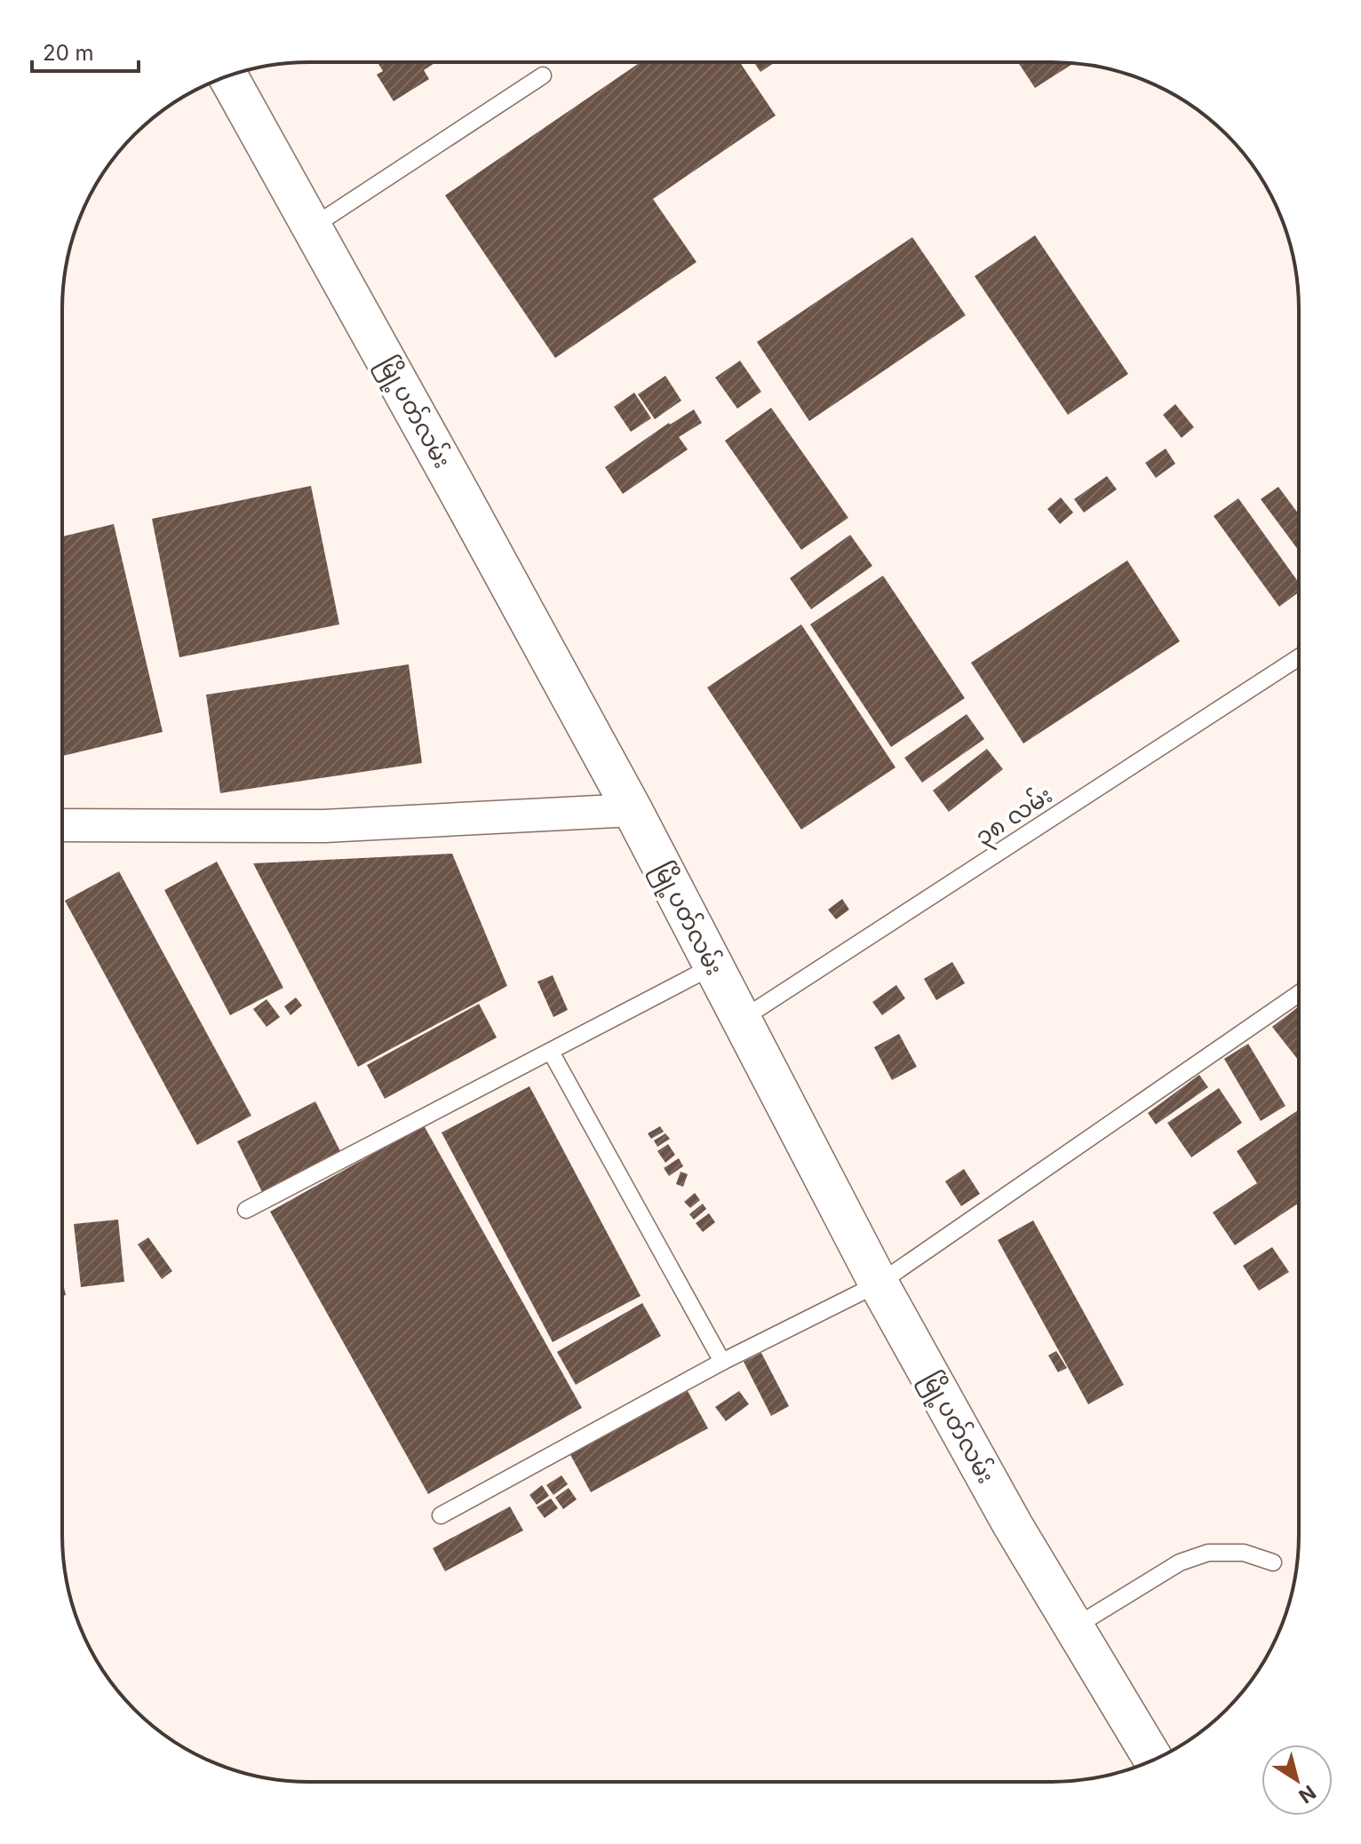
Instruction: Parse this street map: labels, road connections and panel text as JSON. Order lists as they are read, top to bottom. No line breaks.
{"streets":{"main road":["မြို့ပတ်လမ်း"],"lane":["၃၈ လမ်း"]},"crossings":[["မြို့ပတ်လမ်း","၃၈ လမ်း"]],"scale_bar":"20 m","north":"bottom right"}
